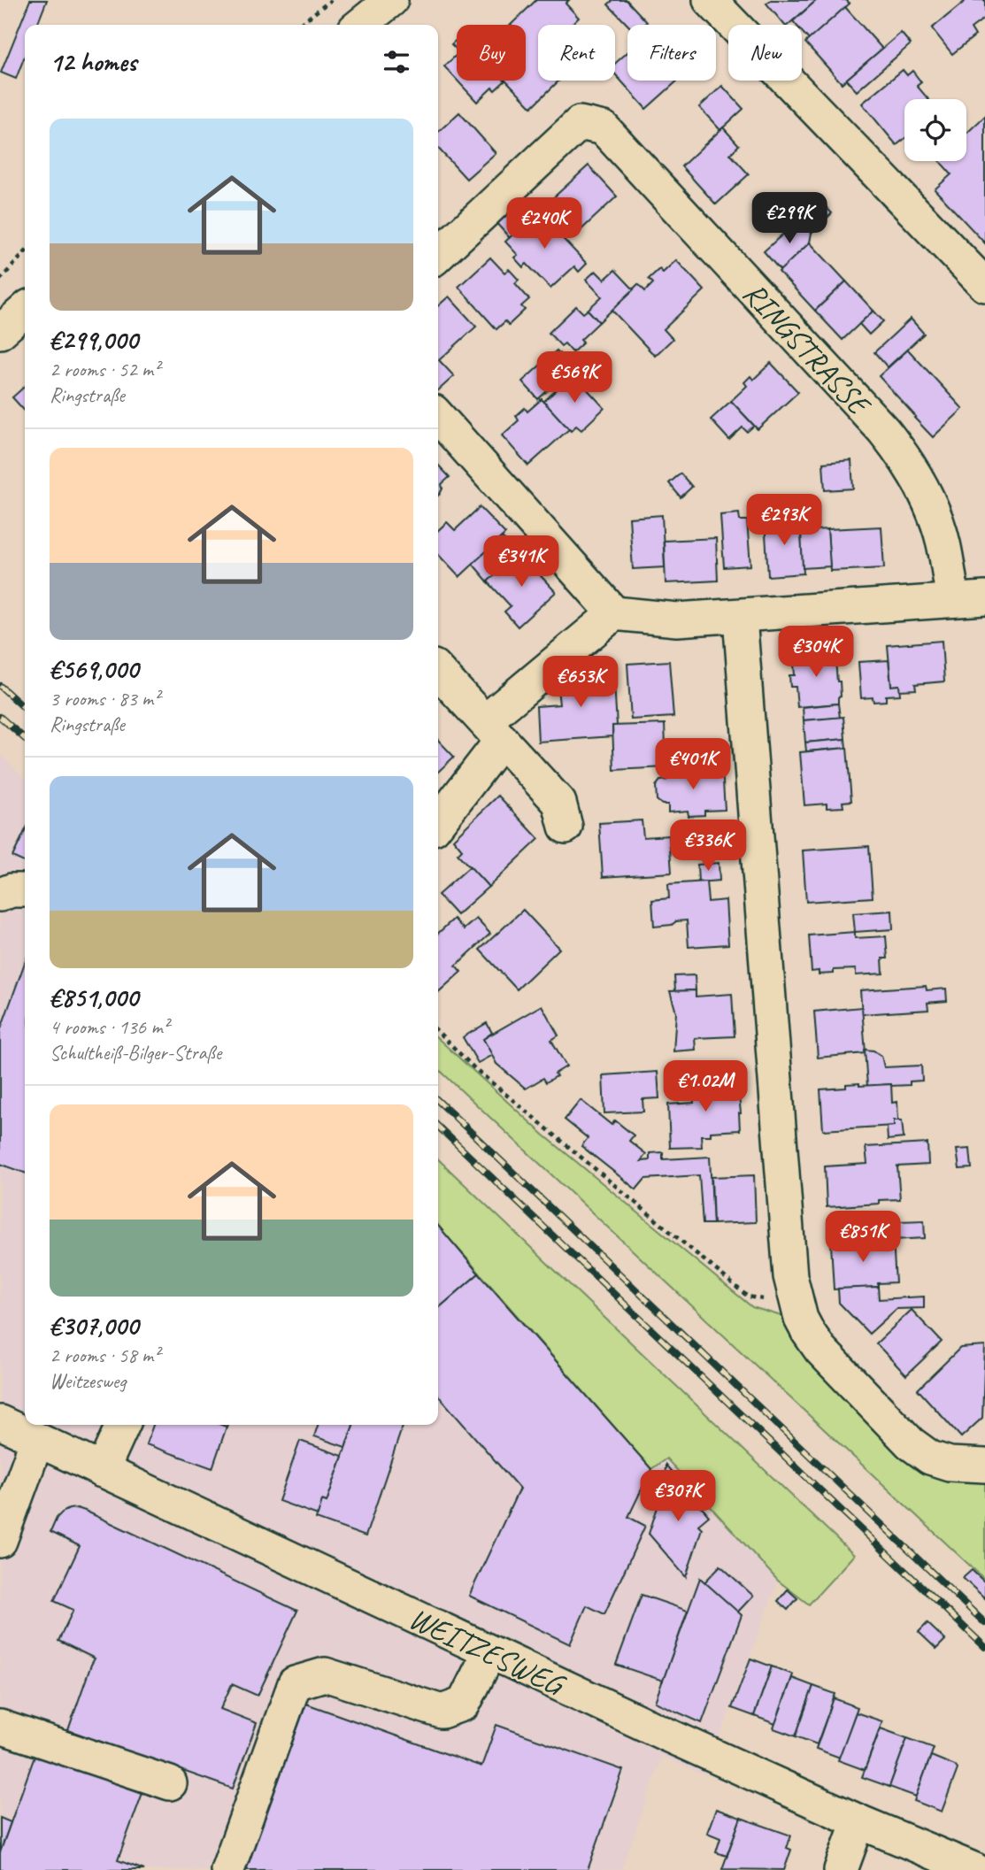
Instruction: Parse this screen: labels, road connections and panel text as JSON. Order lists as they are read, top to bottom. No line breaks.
{"streets":{"street":["RINGSTRASSE","WEITZESWEG"]},"page":{"chip":["Buy","Rent","Filters","New"],"heading":"12 homes","list":[{"name":"€299,000","note":"2 rooms · 52 m² · Ringstraße"},{"name":"€569,000","note":"3 rooms · 83 m² · Ringstraße"},{"name":"€851,000","note":"4 rooms · 136 m² · Schultheiß-Bilger-Straße"},{"name":"€307,000","note":"2 rooms · 58 m² · Weitzesweg"}],"price":["€299K","€240K","€569K","€293K","€341K","€304K","€653K","€401K","€336K","€1.02M","€851K","€307K"]}}
